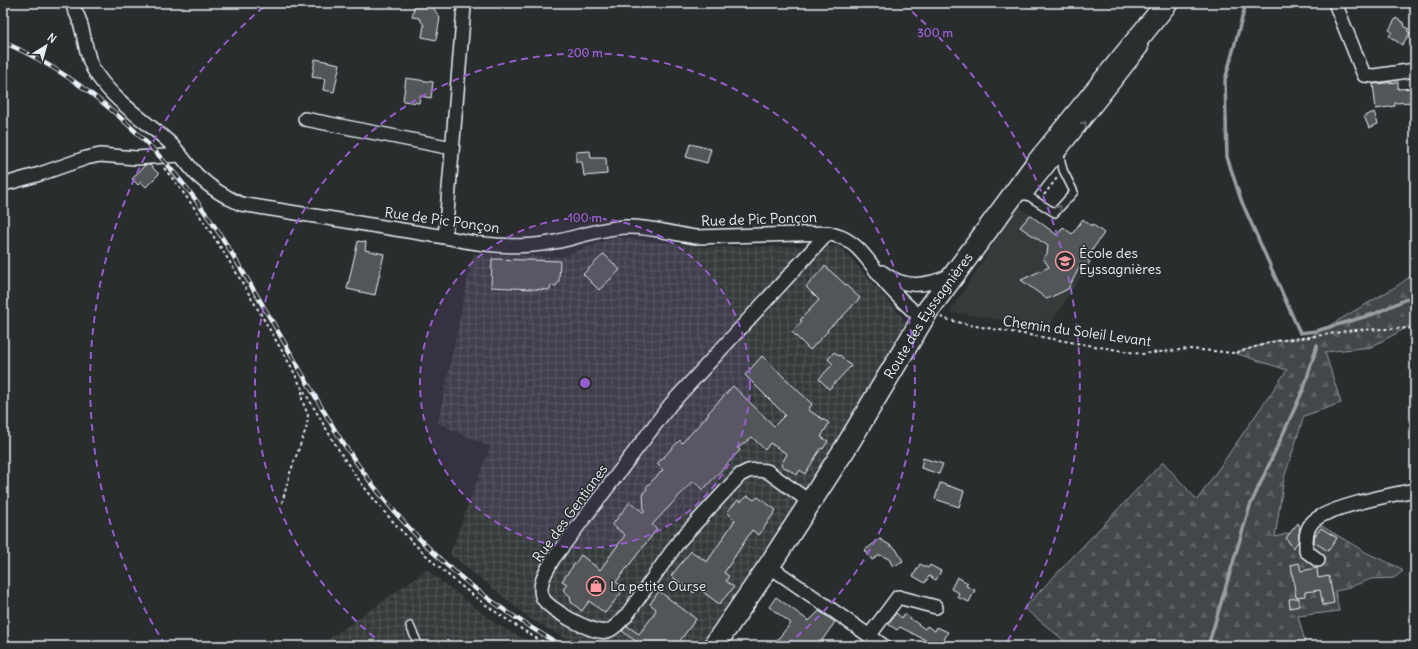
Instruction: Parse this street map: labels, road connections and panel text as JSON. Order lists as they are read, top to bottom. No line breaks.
{"streets":{"main road":["Route des Eyssagnières"],"street":["Rue de Pic Ponçon","Rue des Gentianes"],"path":["Chemin du Soleil Levant"]},"crossings":[["Rue de Pic Ponçon","Route des Eyssagnières"],["Rue de Pic Ponçon","Chemin du Soleil Levant"],["Rue de Pic Ponçon","Rue des Gentianes"],["Route des Eyssagnières","Chemin du Soleil Levant"],["Route des Eyssagnières","Rue des Gentianes"]],"places":{"school or university":["École des Eyssagnières"],"shop":["La petite Ourse"]},"north":"top right","rings":["300 m","200 m","100 m"]}
